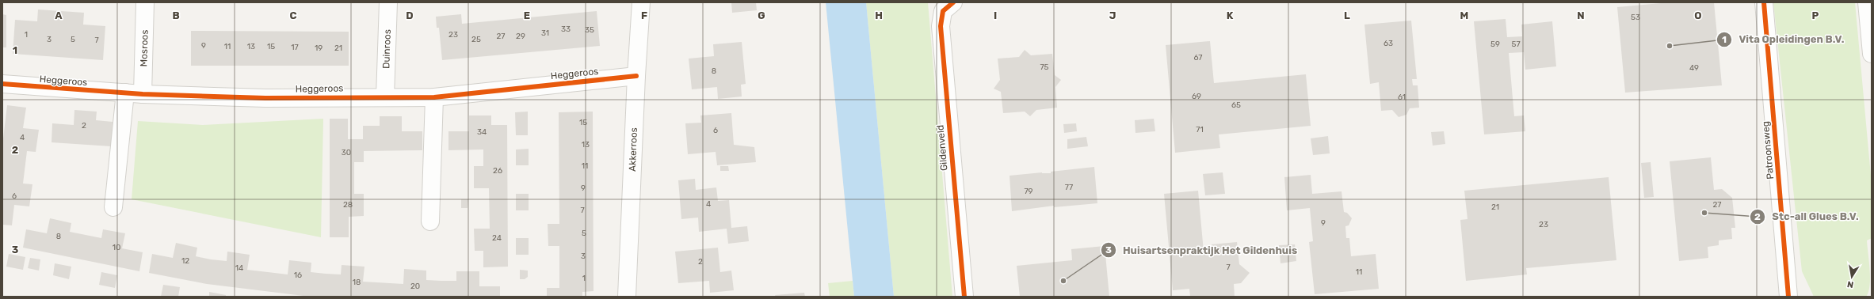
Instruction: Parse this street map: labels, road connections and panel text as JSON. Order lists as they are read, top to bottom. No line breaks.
{"streets":{"street":["Mosroos","Duinroos","Heggeroos","Gildenveld","Akkerroos","Patroonsweg"]},"crossings":[["Mosroos","Heggeroos"],["Duinroos","Heggeroos"],["Heggeroos","Akkerroos"]],"places":["Vita Opleidingen B.V.","Stc-all Glues B.V.","Huisartsenpraktijk Het Gildenhuis"],"house_numbers":["53","33","35","31","1","23","27","29","3","5","25","7","63","59","57","9","11","13","15","17","19","21","67","75","49","8","69","61","65","15","2","71","6","34","4","13","30","11","26","77","9","79","6","4","28","27","21","7","9","23","5","8","24","10","3","12","2","7","14","11","16","1","18","20"],"north":"bottom","grid":{"columns":["A","B","C","D","E","F","G","H","I","J","K","L","M","N","O","P"],"rows":["1","2","3"]}}
